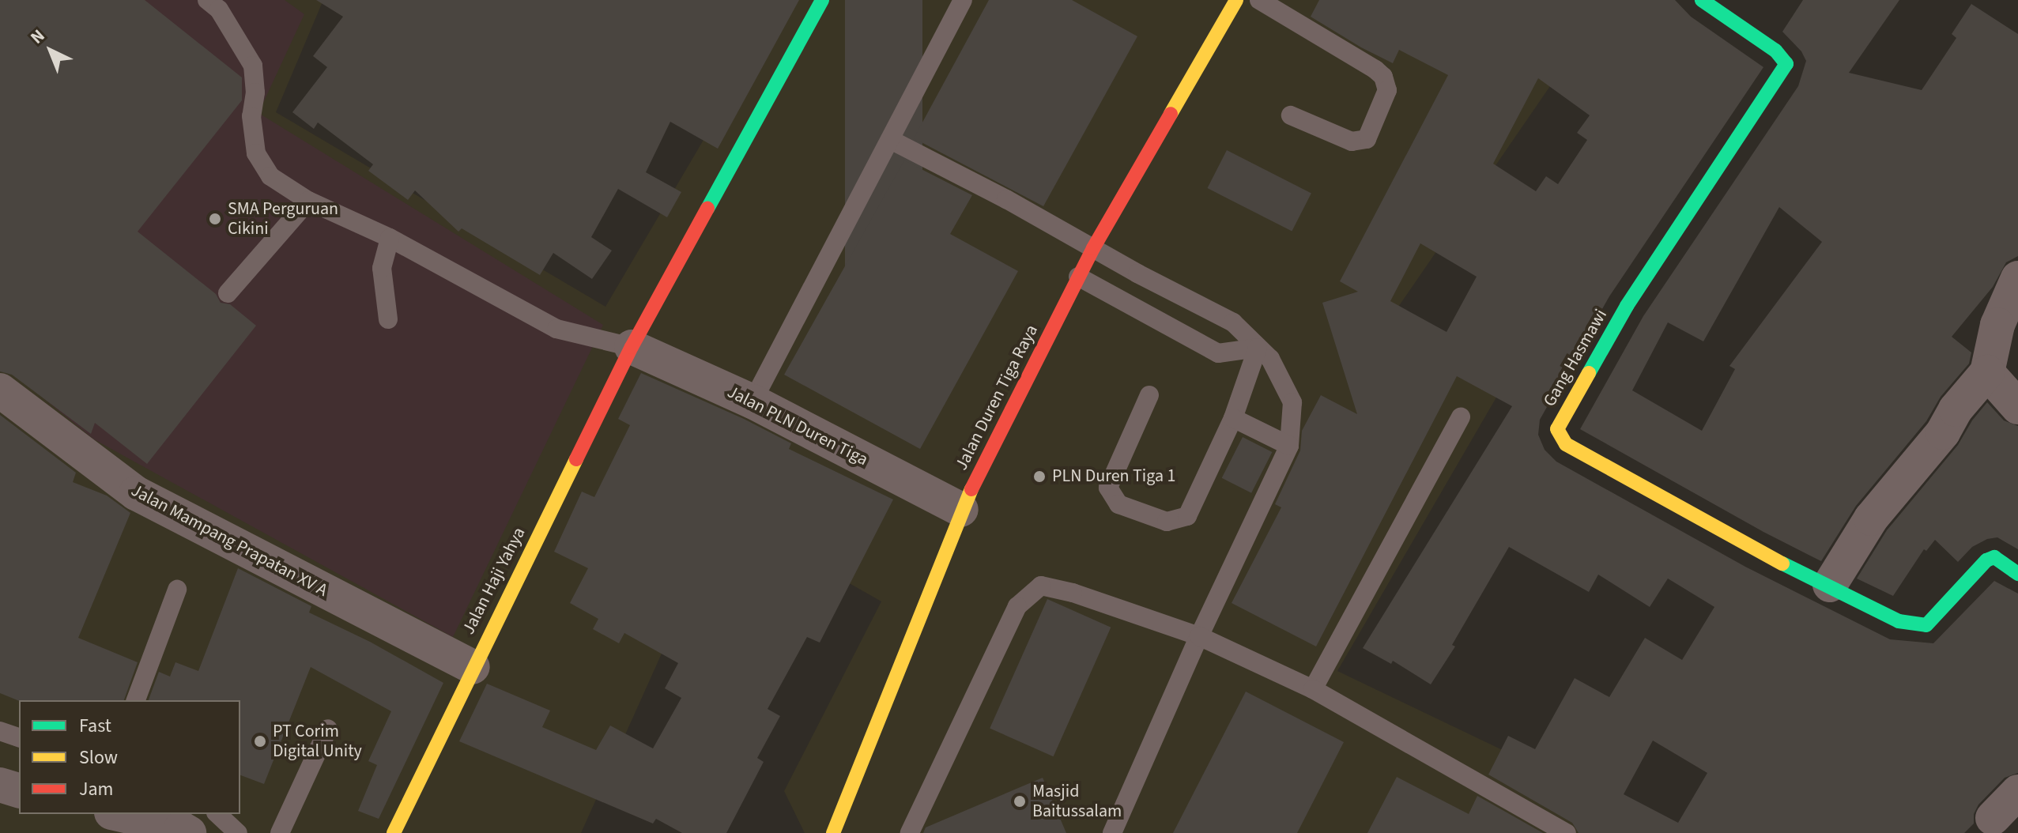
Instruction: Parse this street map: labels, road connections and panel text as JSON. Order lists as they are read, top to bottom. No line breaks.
{"streets":{"street":["Gang Hasmawi","Jalan Duren Tiga Raya","Jalan PLN Duren Tiga","Jalan Mampang Prapatan XV A","Jalan Haji Yahya"]},"crossings":[["Jalan Duren Tiga Raya","Jalan PLN Duren Tiga"],["Jalan PLN Duren Tiga","Jalan Haji Yahya"],["Jalan Mampang Prapatan XV A","Jalan Haji Yahya"]],"places":["SMA Perguruan Cikini","PLN Duren Tiga 1","PT Corim Digital Unity","Masjid Baitussalam"],"legend":["Fast","Slow","Jam"],"north":"top left"}
